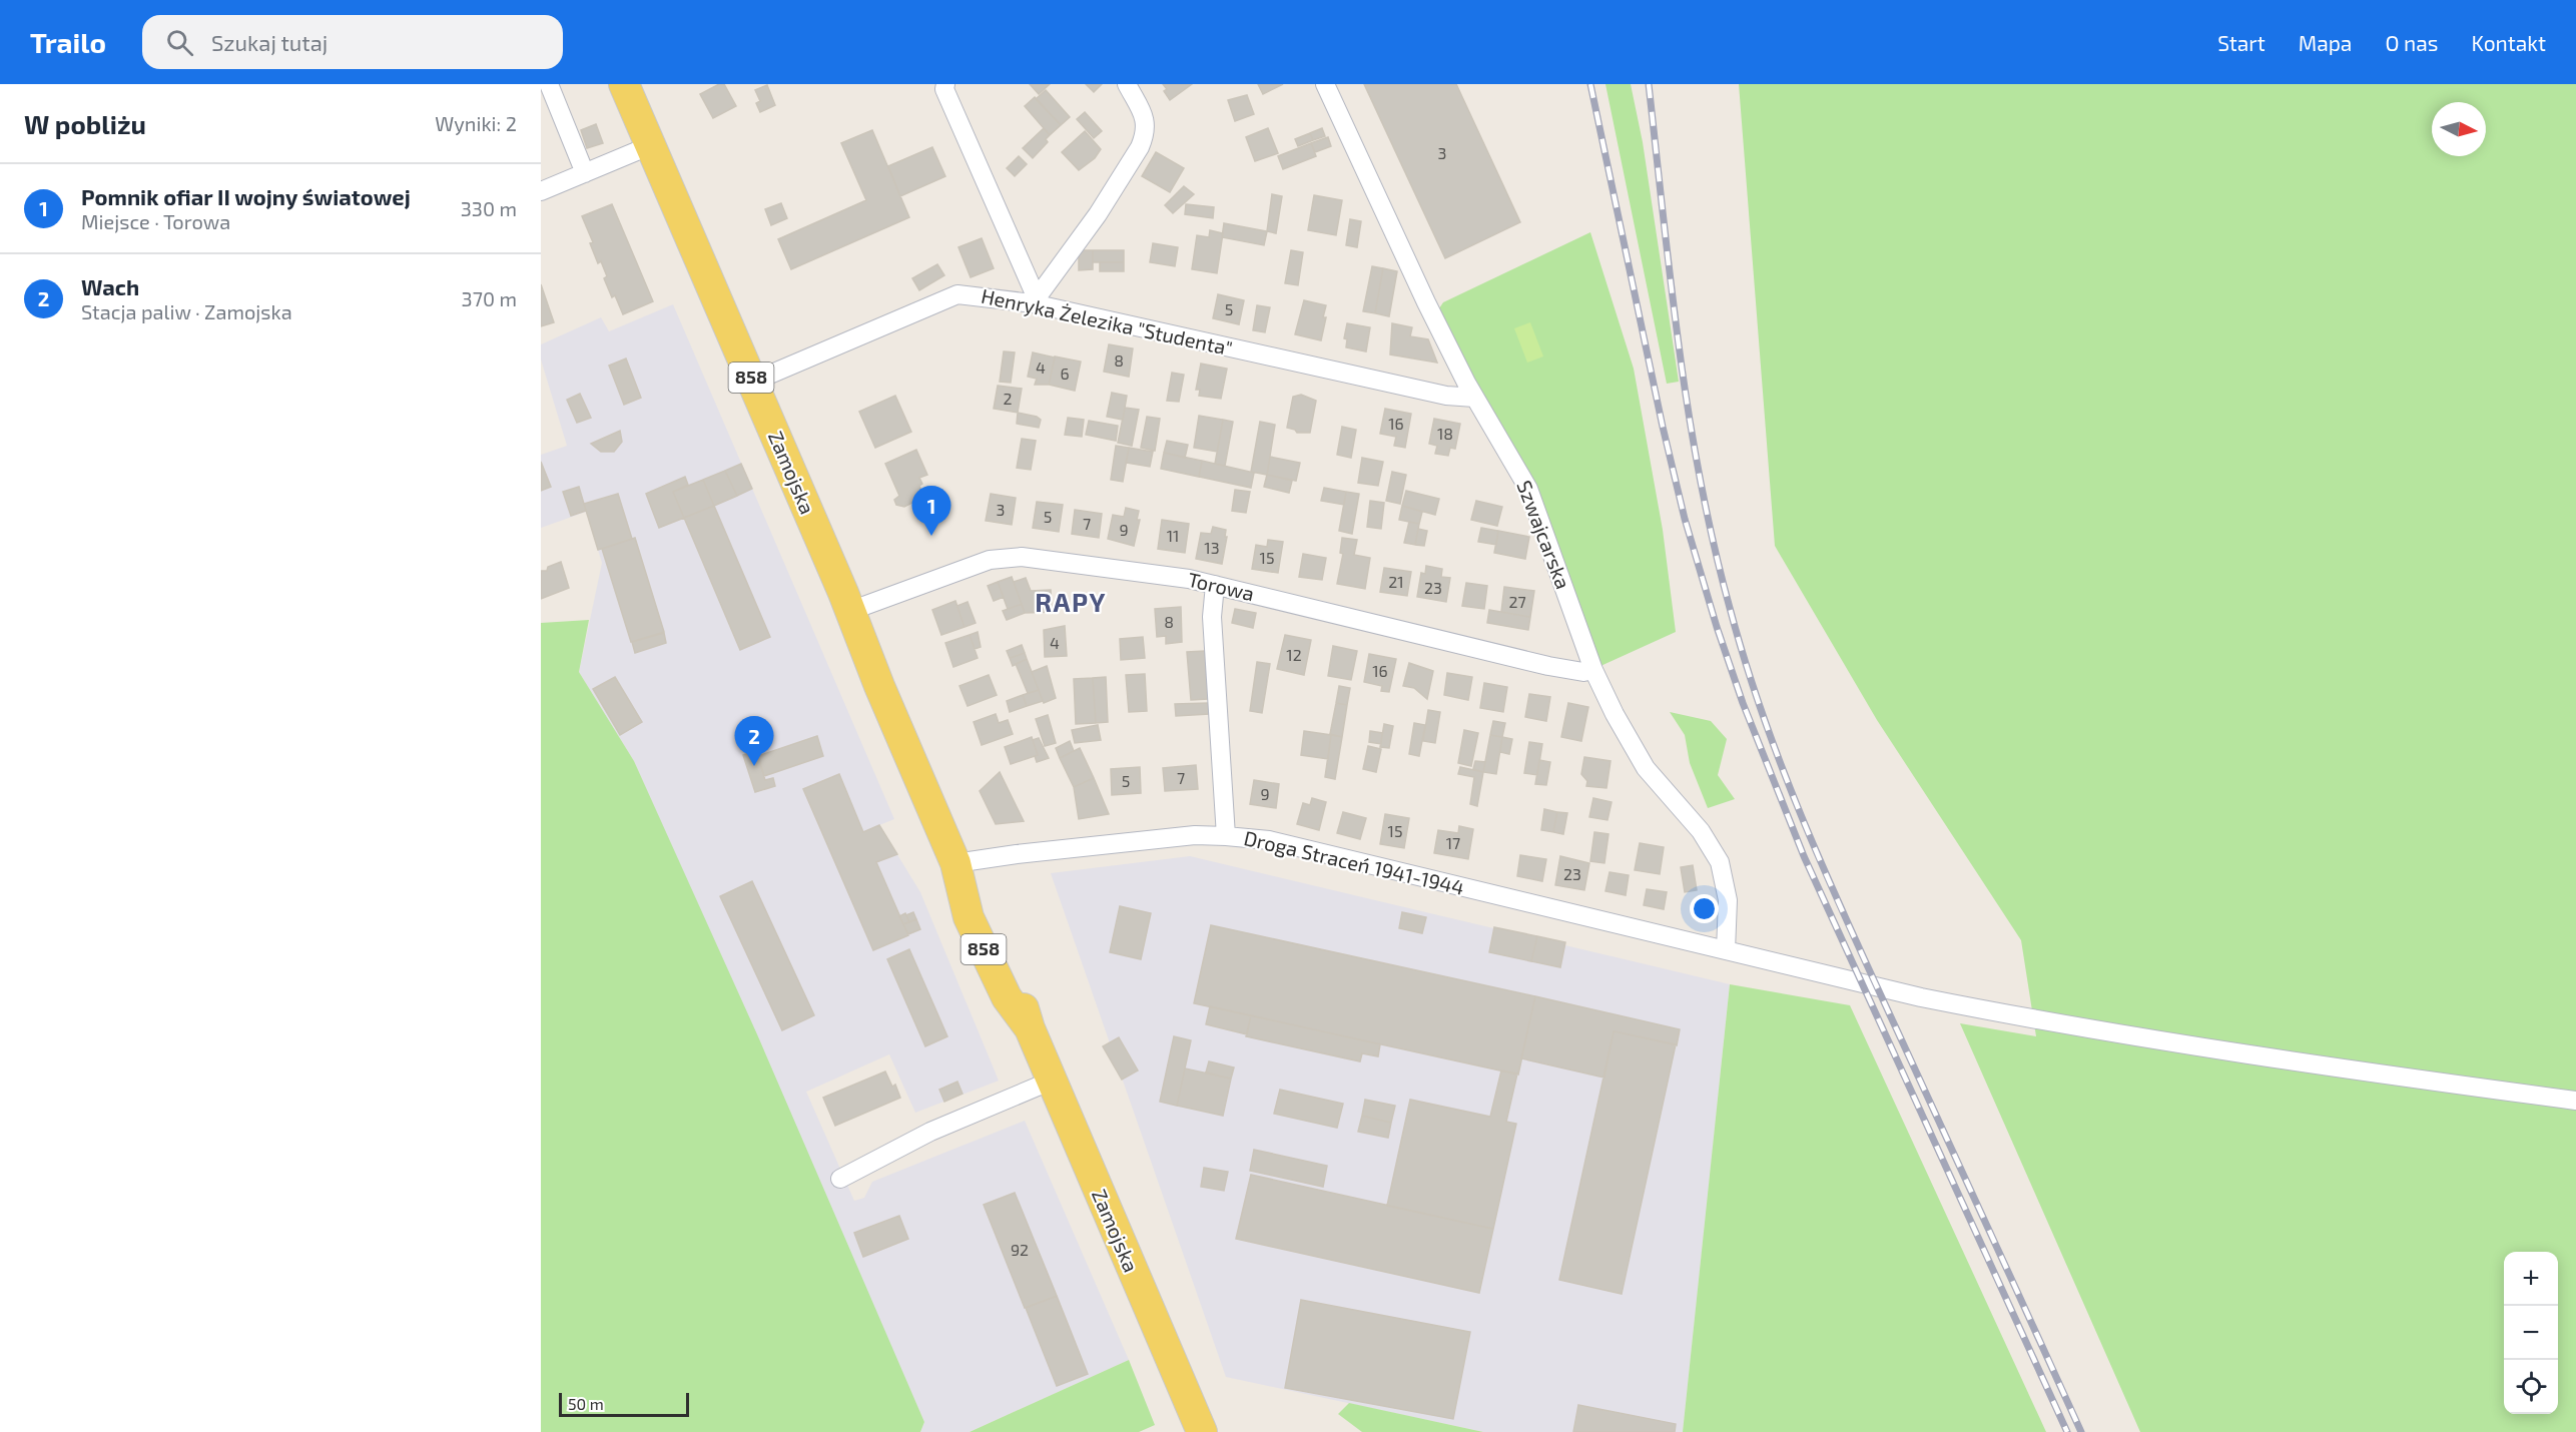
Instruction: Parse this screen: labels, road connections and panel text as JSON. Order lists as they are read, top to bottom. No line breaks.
{"streets":{"main road":["858","Zamojska"],"street":["Henryka Żelezika \"Studenta\"","Szwajcarska","Torowa","Droga Straceń 1941-1944"]},"crossings":[["Henryka Żelezika \"Studenta\"","Zamojska"],["Henryka Żelezika \"Studenta\"","Szwajcarska"],["Zamojska","Torowa"],["Zamojska","Droga Straceń 1941-1944"],["Szwajcarska","Torowa"],["Szwajcarska","Droga Straceń 1941-1944"]],"districts":["RAPY"],"house_numbers":["3","5","8","4","6","2","16","18","3","5","7","9","11","13","15","21","23","27","8","4","12","16","7","5","9","15","17","23","92"],"scale_bar":"50 m","north":"right","page":{"header":"Trailo","search":"Szukaj tutaj","nav":["Start","Mapa","O nas","Kontakt"],"heading":["W pobliżu","Wyniki: 2"],"list":[{"mark":"1","name":"Pomnik ofiar II wojny światowej","note":"Miejsce · Torowa","value":"330 m"},{"mark":"2","name":"Wach","note":"Stacja paliw · Zamojska","value":"370 m"}],"pins":["1","2"],"map_buttons":["+","−"],"scale":"50 m"}}
